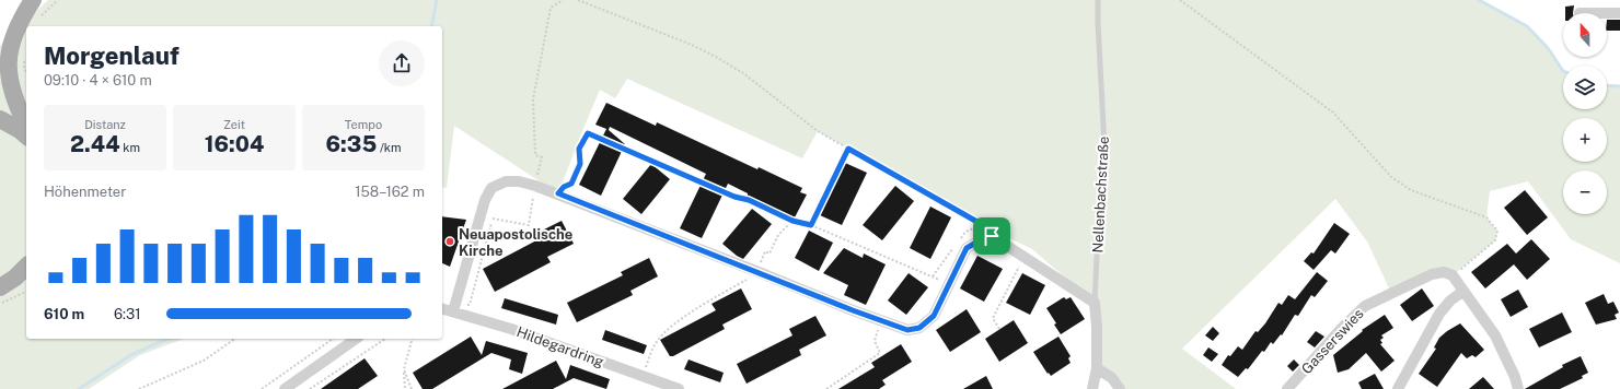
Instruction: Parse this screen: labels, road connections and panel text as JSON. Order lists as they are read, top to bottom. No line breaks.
{"streets":{"street":["Nellenbachstraße","Gasserswies","Hildegardring"]},"places":["Neuapostolische Kirche"],"north":"top","page":{"map_buttons":["+","−"],"heading":["Morgenlauf","09:10 · 4 × 610 m"],"stats":[["Distanz","2.44 km"],["Zeit","16:04"],["Tempo","6:35 /km"]],"chart":["Höhenmeter","158–162 m"],"list":[{"name":"610 m","note":"6:31"}]}}
